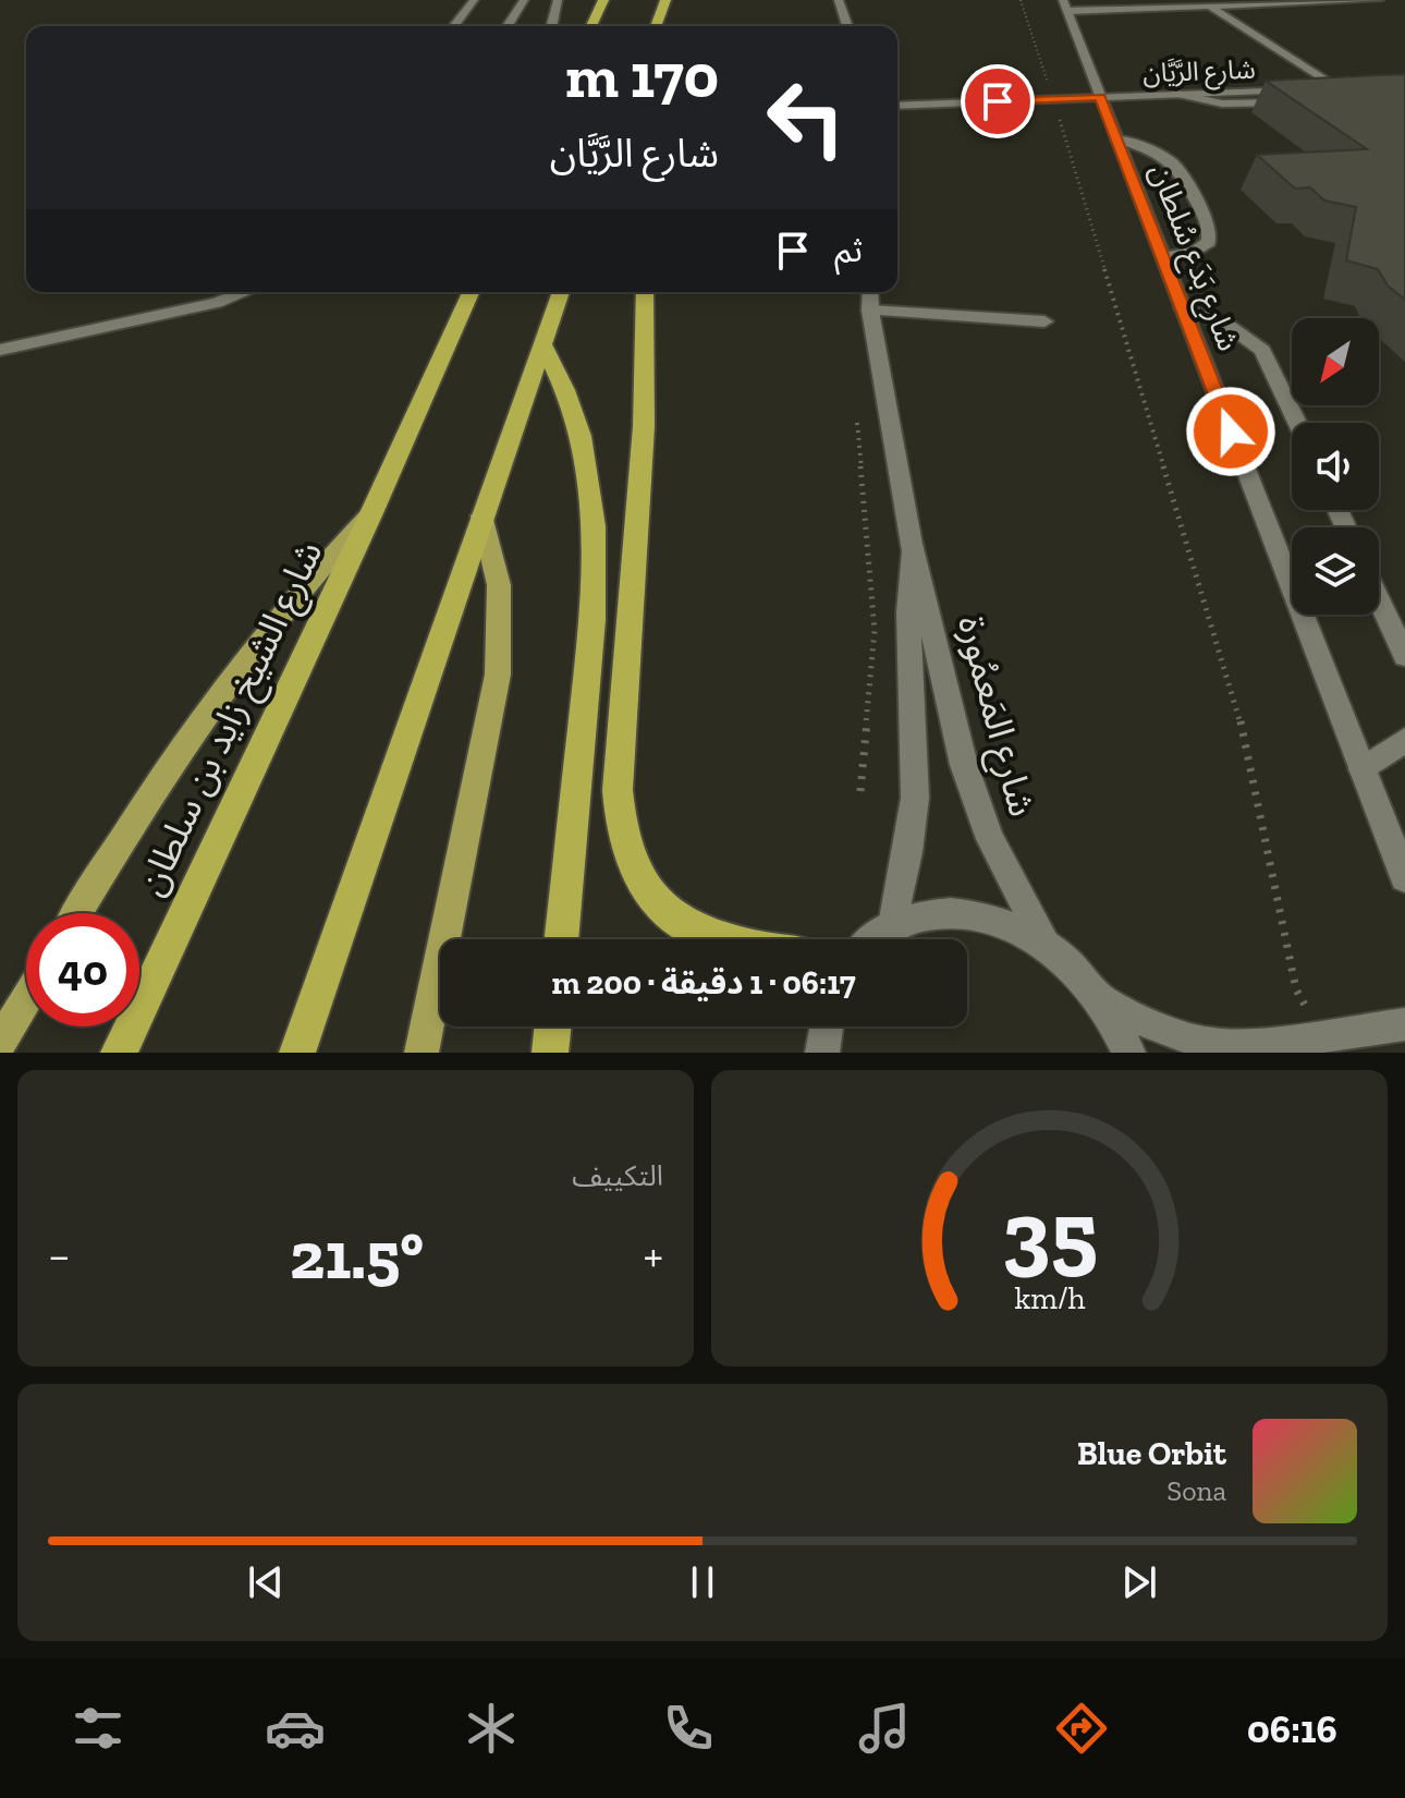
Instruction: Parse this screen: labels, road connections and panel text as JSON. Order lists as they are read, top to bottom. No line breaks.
{"streets":{"highway":["شارع الشيخ زايد بن سلطان"],"street":["شارع الرَّيَّان","شارع بَدَع سُلطان","شارع المَعمُورة"]},"crossings":[["شارع الرَّيَّان","شارع بَدَع سُلطان"]],"north":"bottom left","page":{"turn":["170 m","شارع الرَّيَّان"],"then":"ثم","limit":"40","trip":"06:17 · 1 دقيقة · 200 m","tile":"التكييف","heat":["−","21.5°","+"],"song":["Blue Orbit","Sona"],"tabs":"06:16","gauge":["35","km/h"]}}
